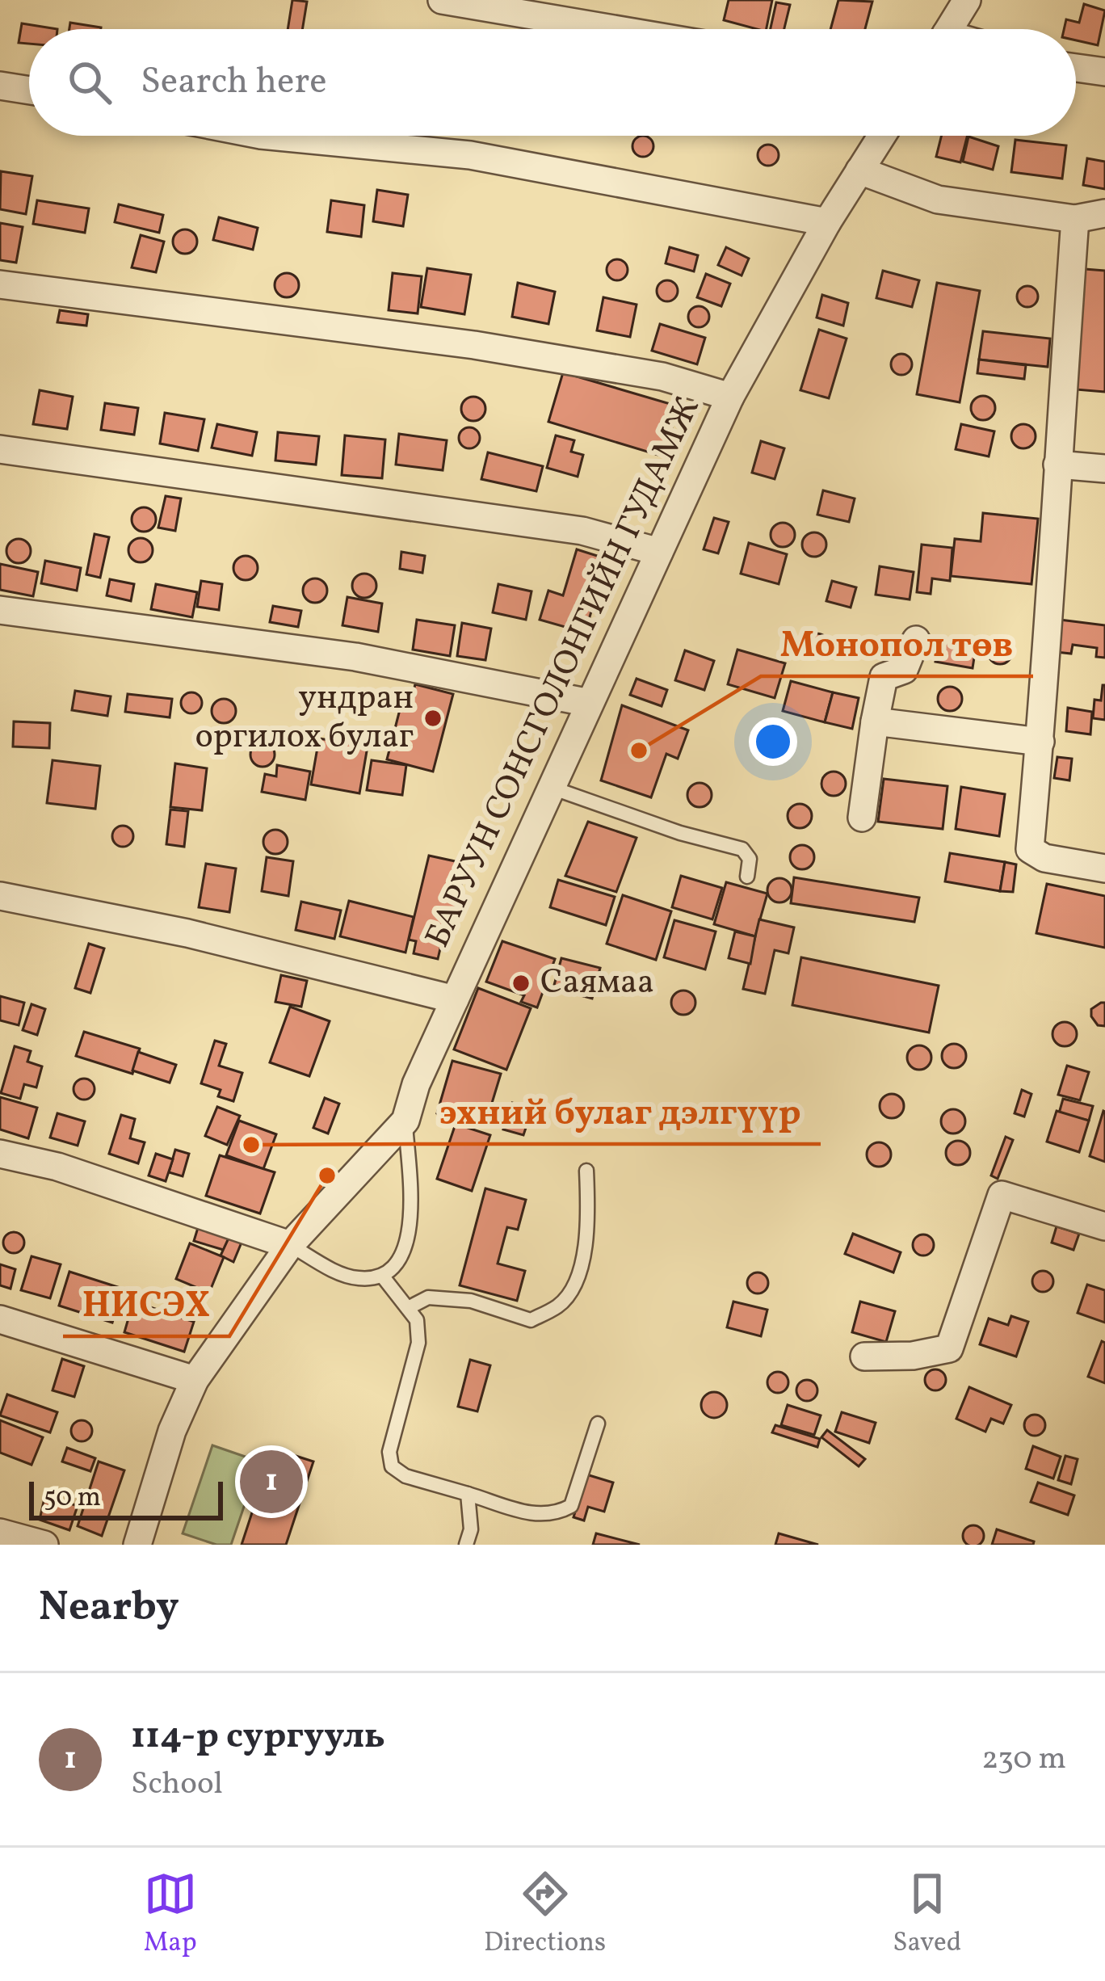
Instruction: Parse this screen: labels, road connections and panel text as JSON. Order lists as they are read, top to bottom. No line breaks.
{"streets":{"street":["БАРУУН СОНСГОЛОНГИЙН ГУДАМЖ"]},"places":["ундран оргилох булаг","Монопол төв","Саямаа","эхний булаг дэлгүүр","НИСЭХ"],"scale_bar":"50 m","page":{"search":"Search here","pins":"1","scale":"50 m","heading":"Nearby","list":[{"mark":"1","name":"114-р сургууль","note":"School","value":"230 m"}],"nav":["Map","Directions","Saved"]}}
